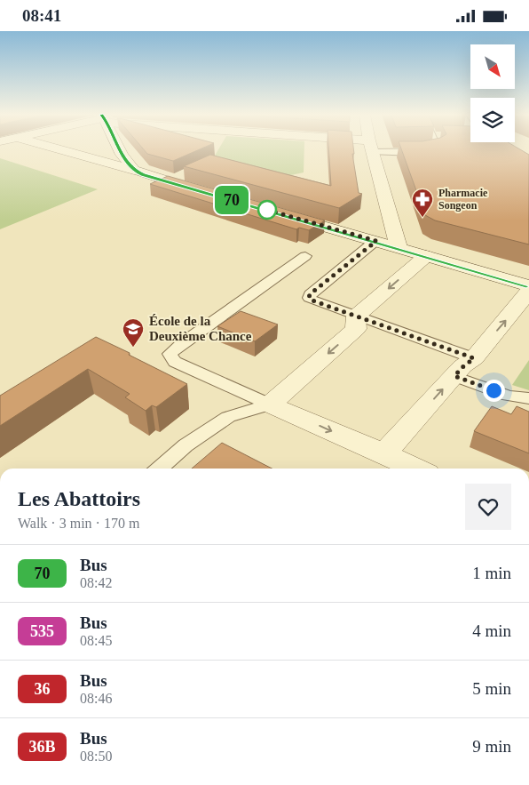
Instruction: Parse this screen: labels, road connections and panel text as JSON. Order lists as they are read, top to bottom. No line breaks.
{"places":{"pharmacy":["Pharmacie Songeon"],"school or university":["École de la Deuxième Chance"]},"lines":["bus line 70"],"north":"bottom right","page":{"status":"08:41","on_map":"70","heading":["Les Abattoirs","Walk · 3 min · 170 m"],"list":[{"mark":"70","name":"Bus","note":"08:42","value":"1 min"},{"mark":"535","name":"Bus","note":"08:45","value":"4 min"},{"mark":"36","name":"Bus","note":"08:46","value":"5 min"},{"mark":"36B","name":"Bus","note":"08:50","value":"9 min"}]}}
